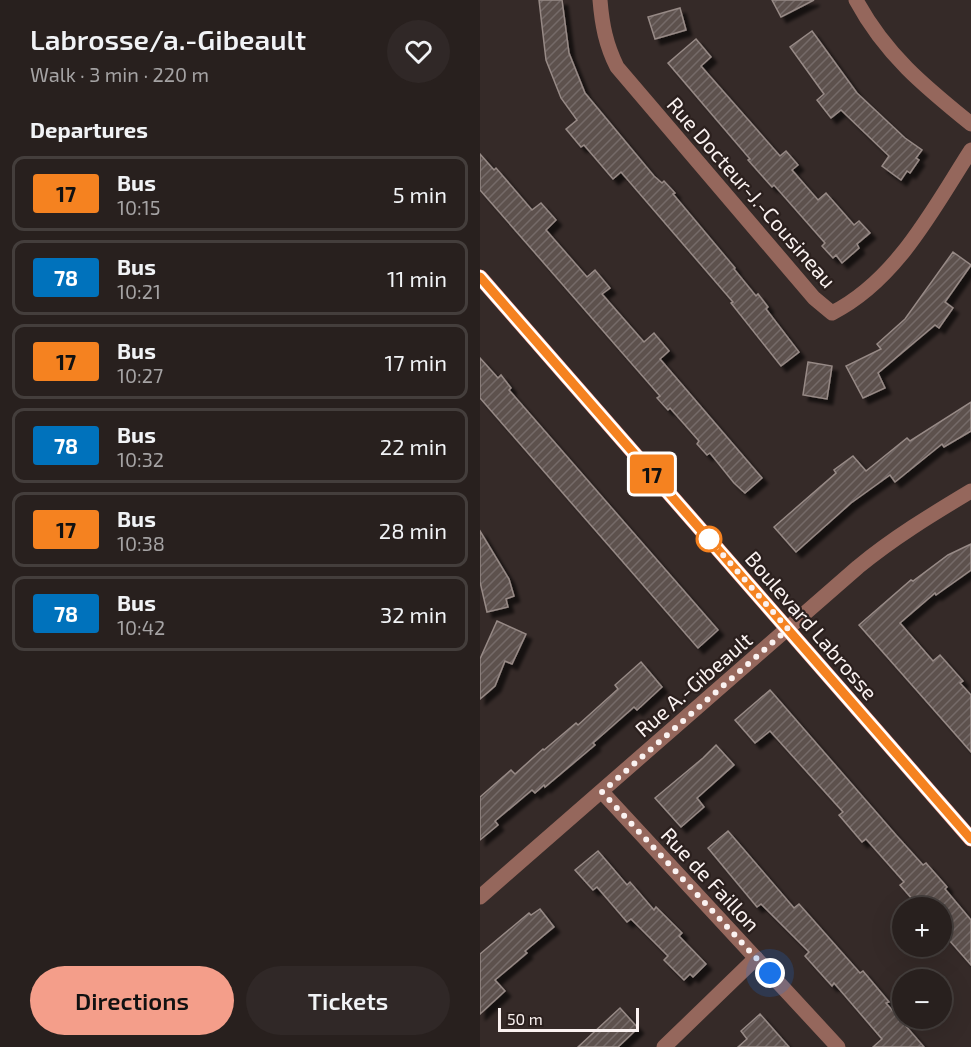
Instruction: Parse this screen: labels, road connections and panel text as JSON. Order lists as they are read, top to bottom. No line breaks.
{"streets":{"main road":["Boulevard Labrosse"],"street":["Rue Docteur-J.-Cousineau","Rue A.-Gibeault","Rue de Faillon"]},"crossings":[["Boulevard Labrosse","Rue A.-Gibeault"],["Rue A.-Gibeault","Rue de Faillon"]],"lines":["bus line 17"],"scale_bar":"50 m","page":{"heading":[["Labrosse/a.-Gibeault","Walk · 3 min · 220 m"],"Departures"],"on_map":"17","list":[{"mark":"17","name":"Bus","note":"10:15","value":"5 min"},{"mark":"78","name":"Bus","note":"10:21","value":"11 min"},{"mark":"17","name":"Bus","note":"10:27","value":"17 min"},{"mark":"78","name":"Bus","note":"10:32","value":"22 min"},{"mark":"17","name":"Bus","note":"10:38","value":"28 min"},{"mark":"78","name":"Bus","note":"10:42","value":"32 min"}],"map_buttons":["+","−"],"buttons":["Directions","Tickets"],"scale":"50 m"}}
